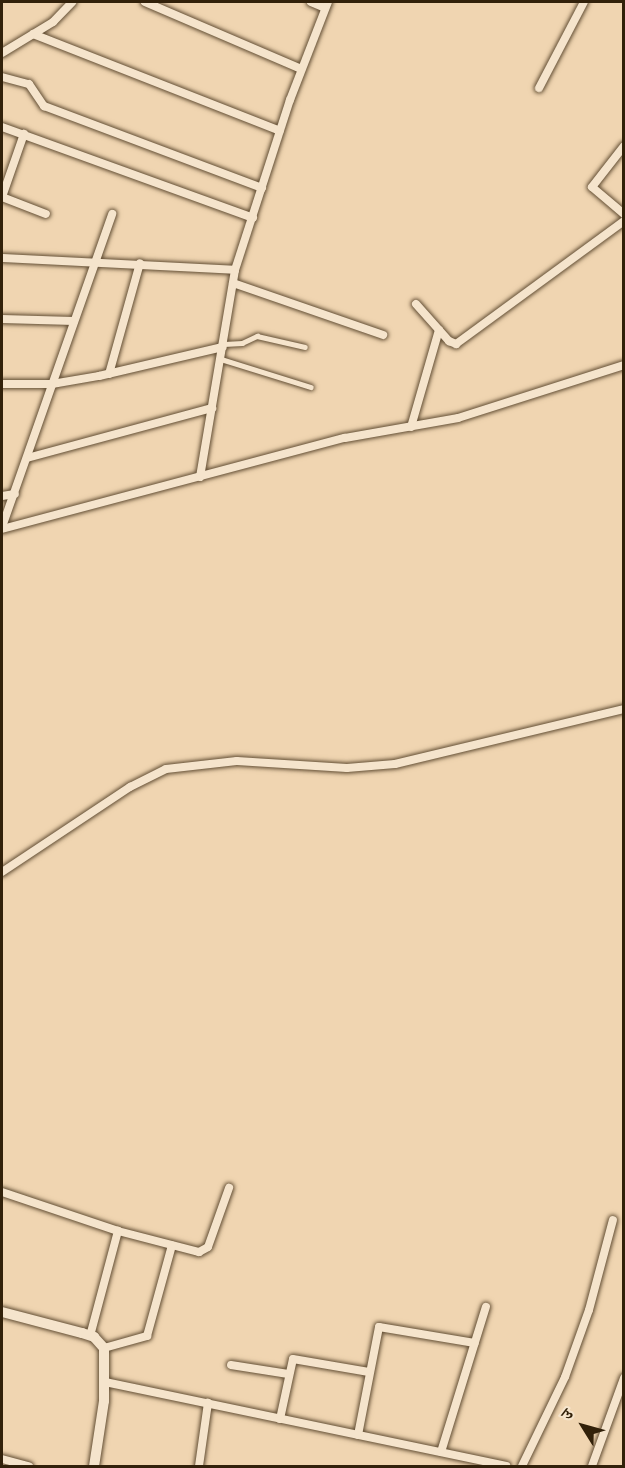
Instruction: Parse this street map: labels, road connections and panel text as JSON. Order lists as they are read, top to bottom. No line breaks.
{"north":"top left"}
